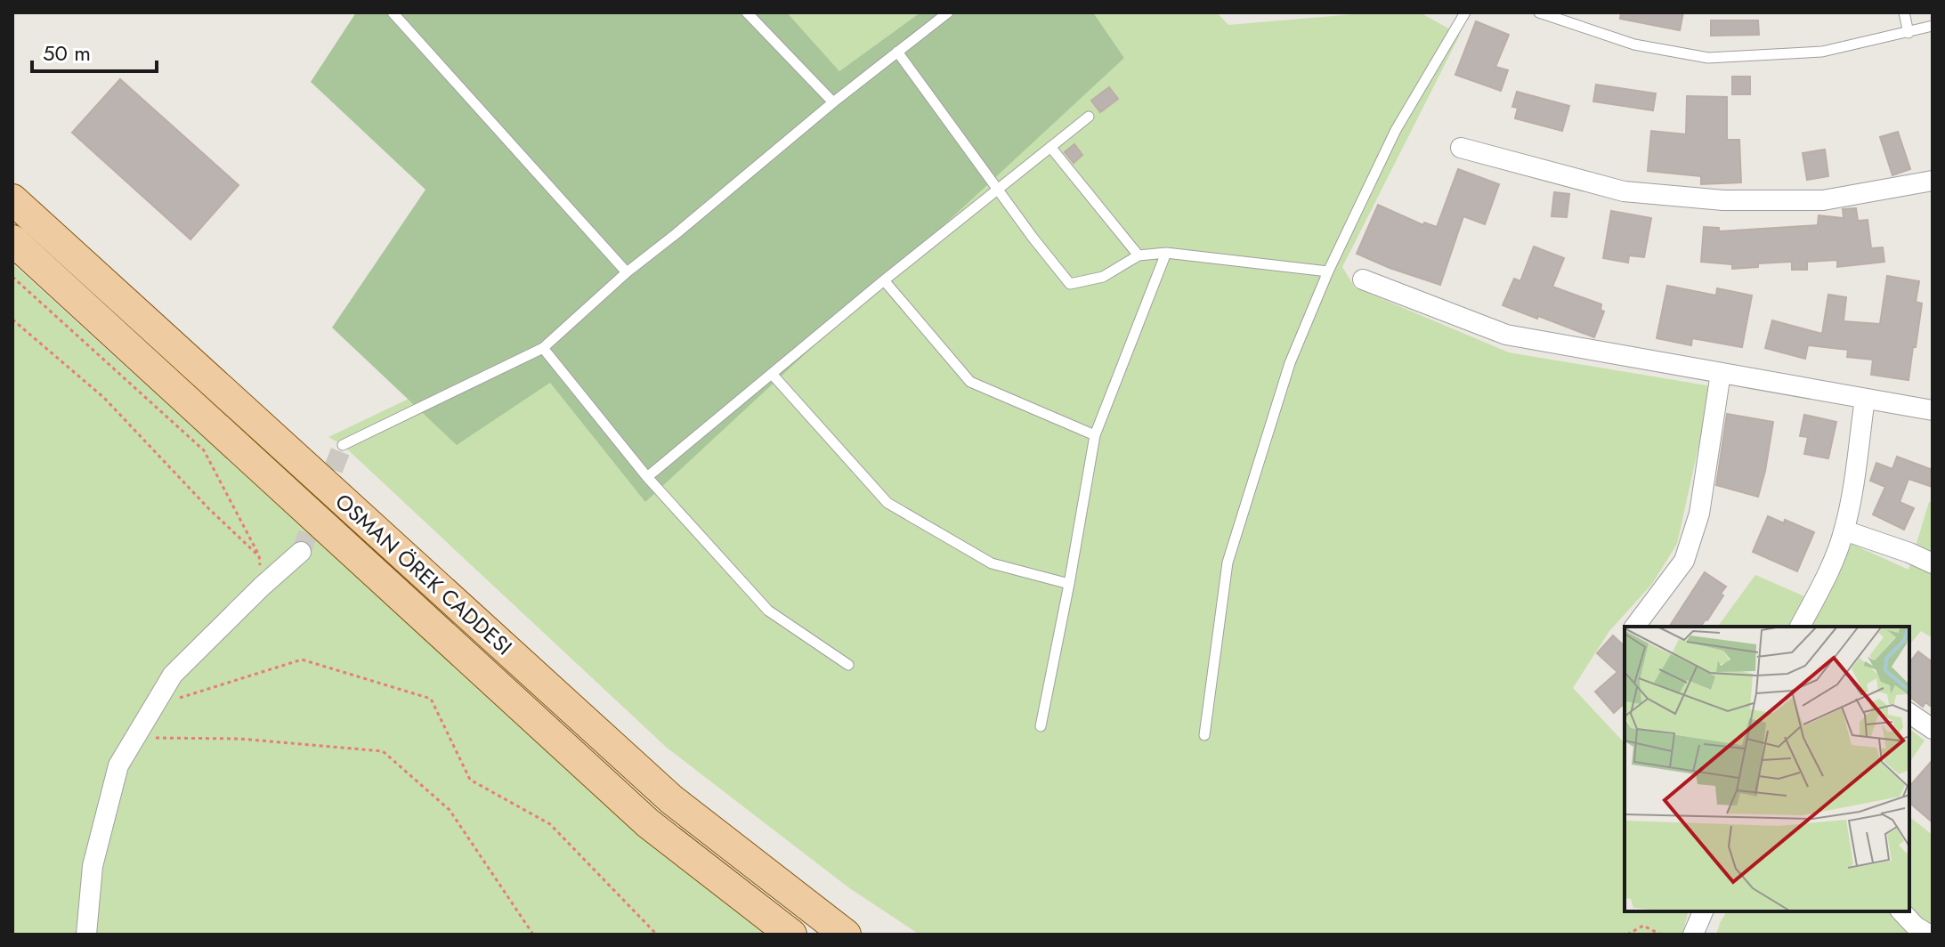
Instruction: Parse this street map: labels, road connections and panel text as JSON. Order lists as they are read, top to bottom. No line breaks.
{"streets":{"main road":["OSMAN ÖREK CADDESI"]},"scale_bar":"50 m"}
